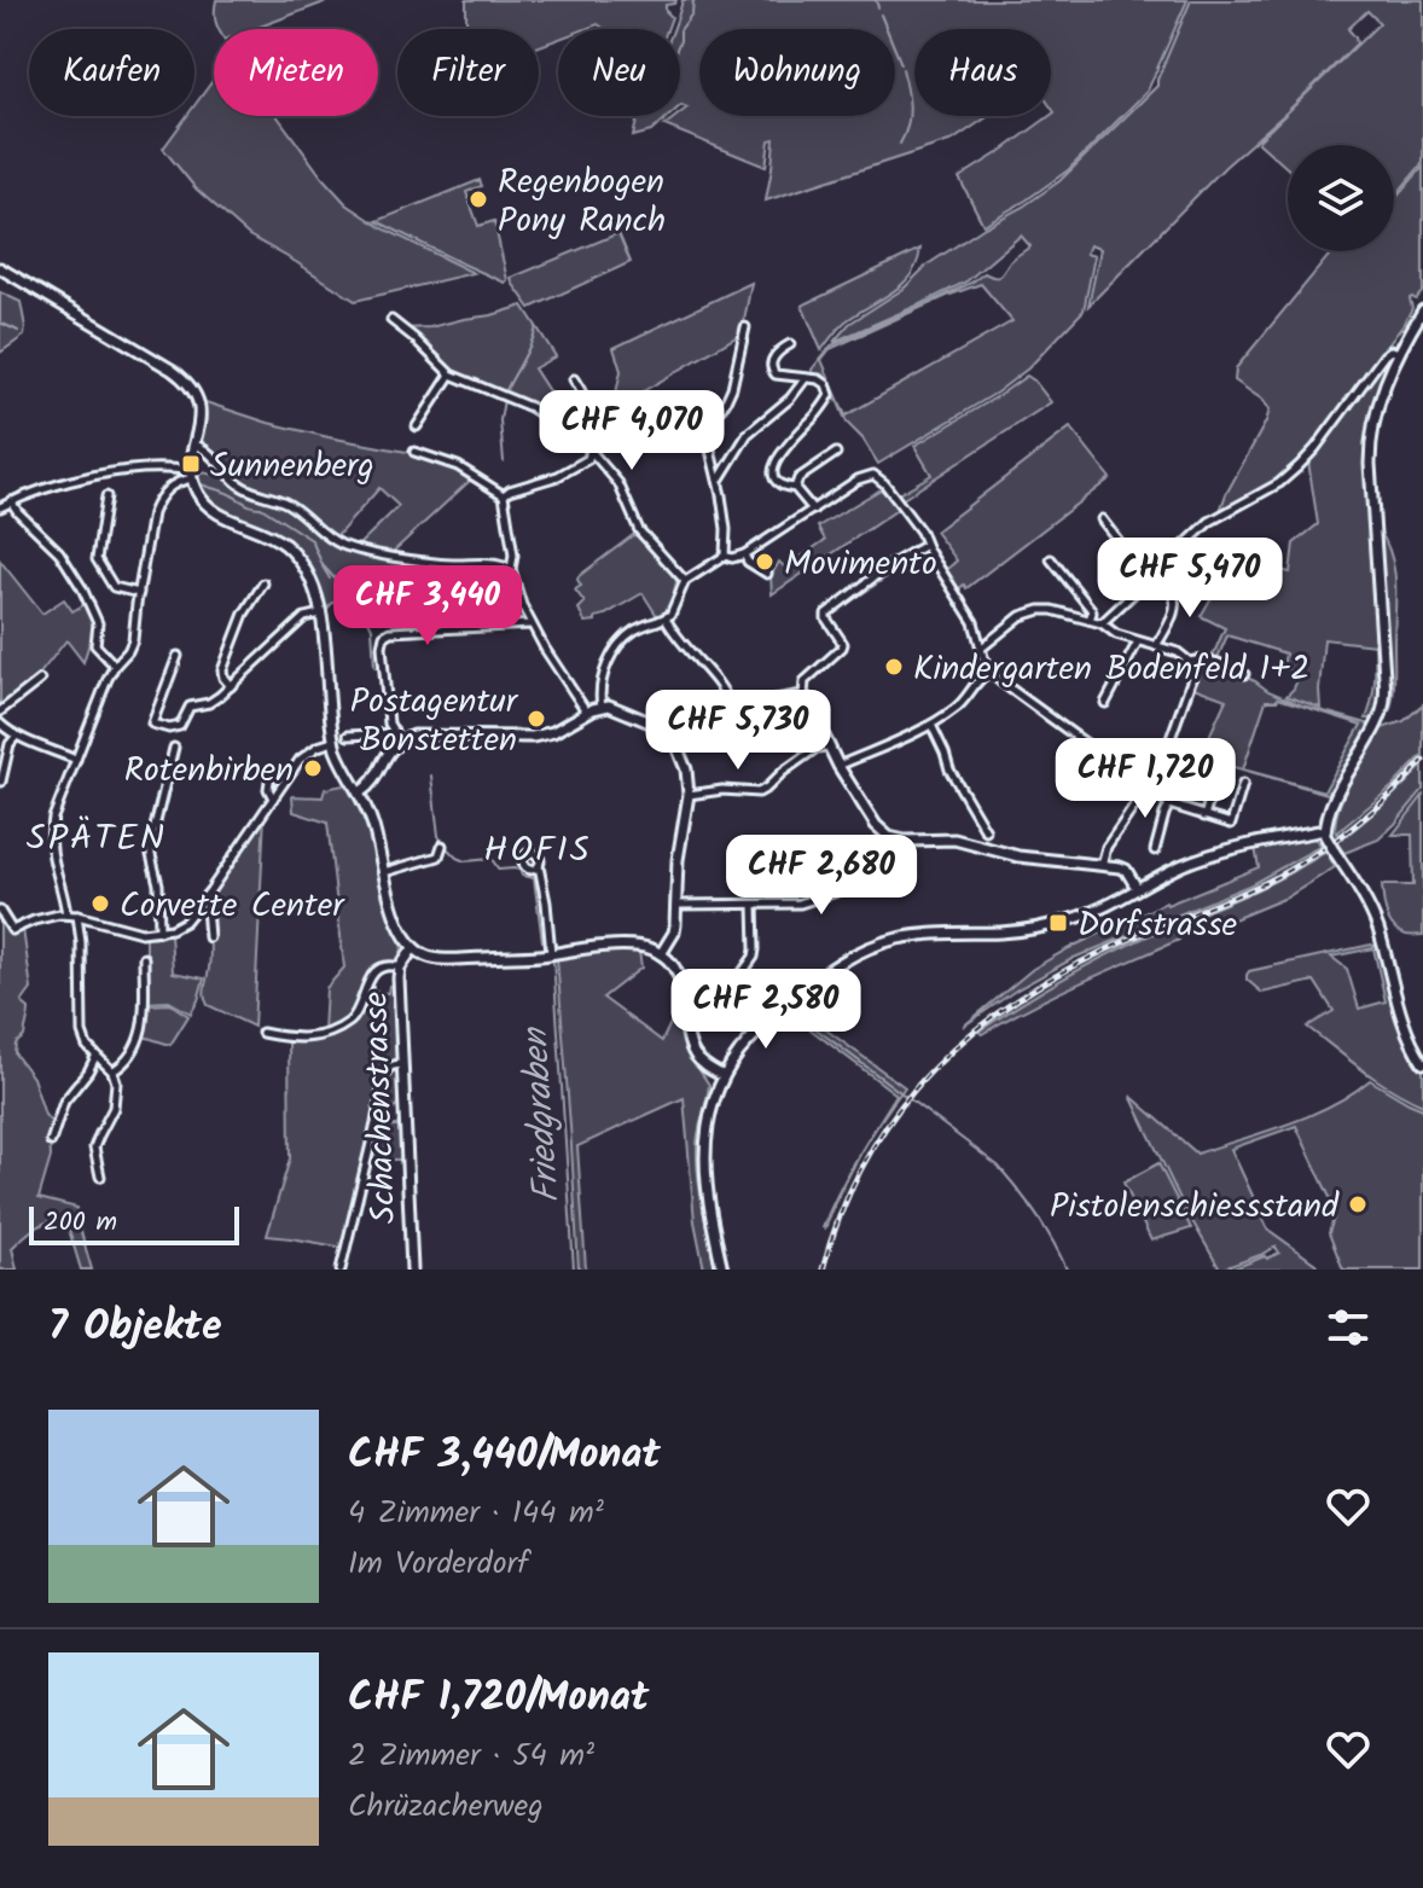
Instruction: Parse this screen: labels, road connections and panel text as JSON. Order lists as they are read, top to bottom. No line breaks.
{"streets":{"main road":["Schachenstrasse"]},"districts":["SPÄTEN","HOFIS"],"water":["Friedgraben"],"places":{"other":["Regenbogen Pony Ranch","Movimento","Kindergarten Bodenfeld 1+2","Postagentur Bonstetten","Rotenbirben","Corvette Center","Pistolenschiessstand"],"transit":["Sunnenberg","Dorfstrasse"]},"scale_bar":"200 m","page":{"chip":["Kaufen","Mieten","Filter","Neu","Wohnung","Haus"],"price":["CHF 4,070","CHF 5,470","CHF 3,440","CHF 5,730","CHF 1,720","CHF 2,680","CHF 2,580"],"scale":"200 m","heading":"7 Objekte","list":[{"name":"CHF 3,440/Monat","note":"4 Zimmer · 144 m² · Im Vorderdorf"},{"name":"CHF 1,720/Monat","note":"2 Zimmer · 54 m² · Chrüzacherweg"}]}}
